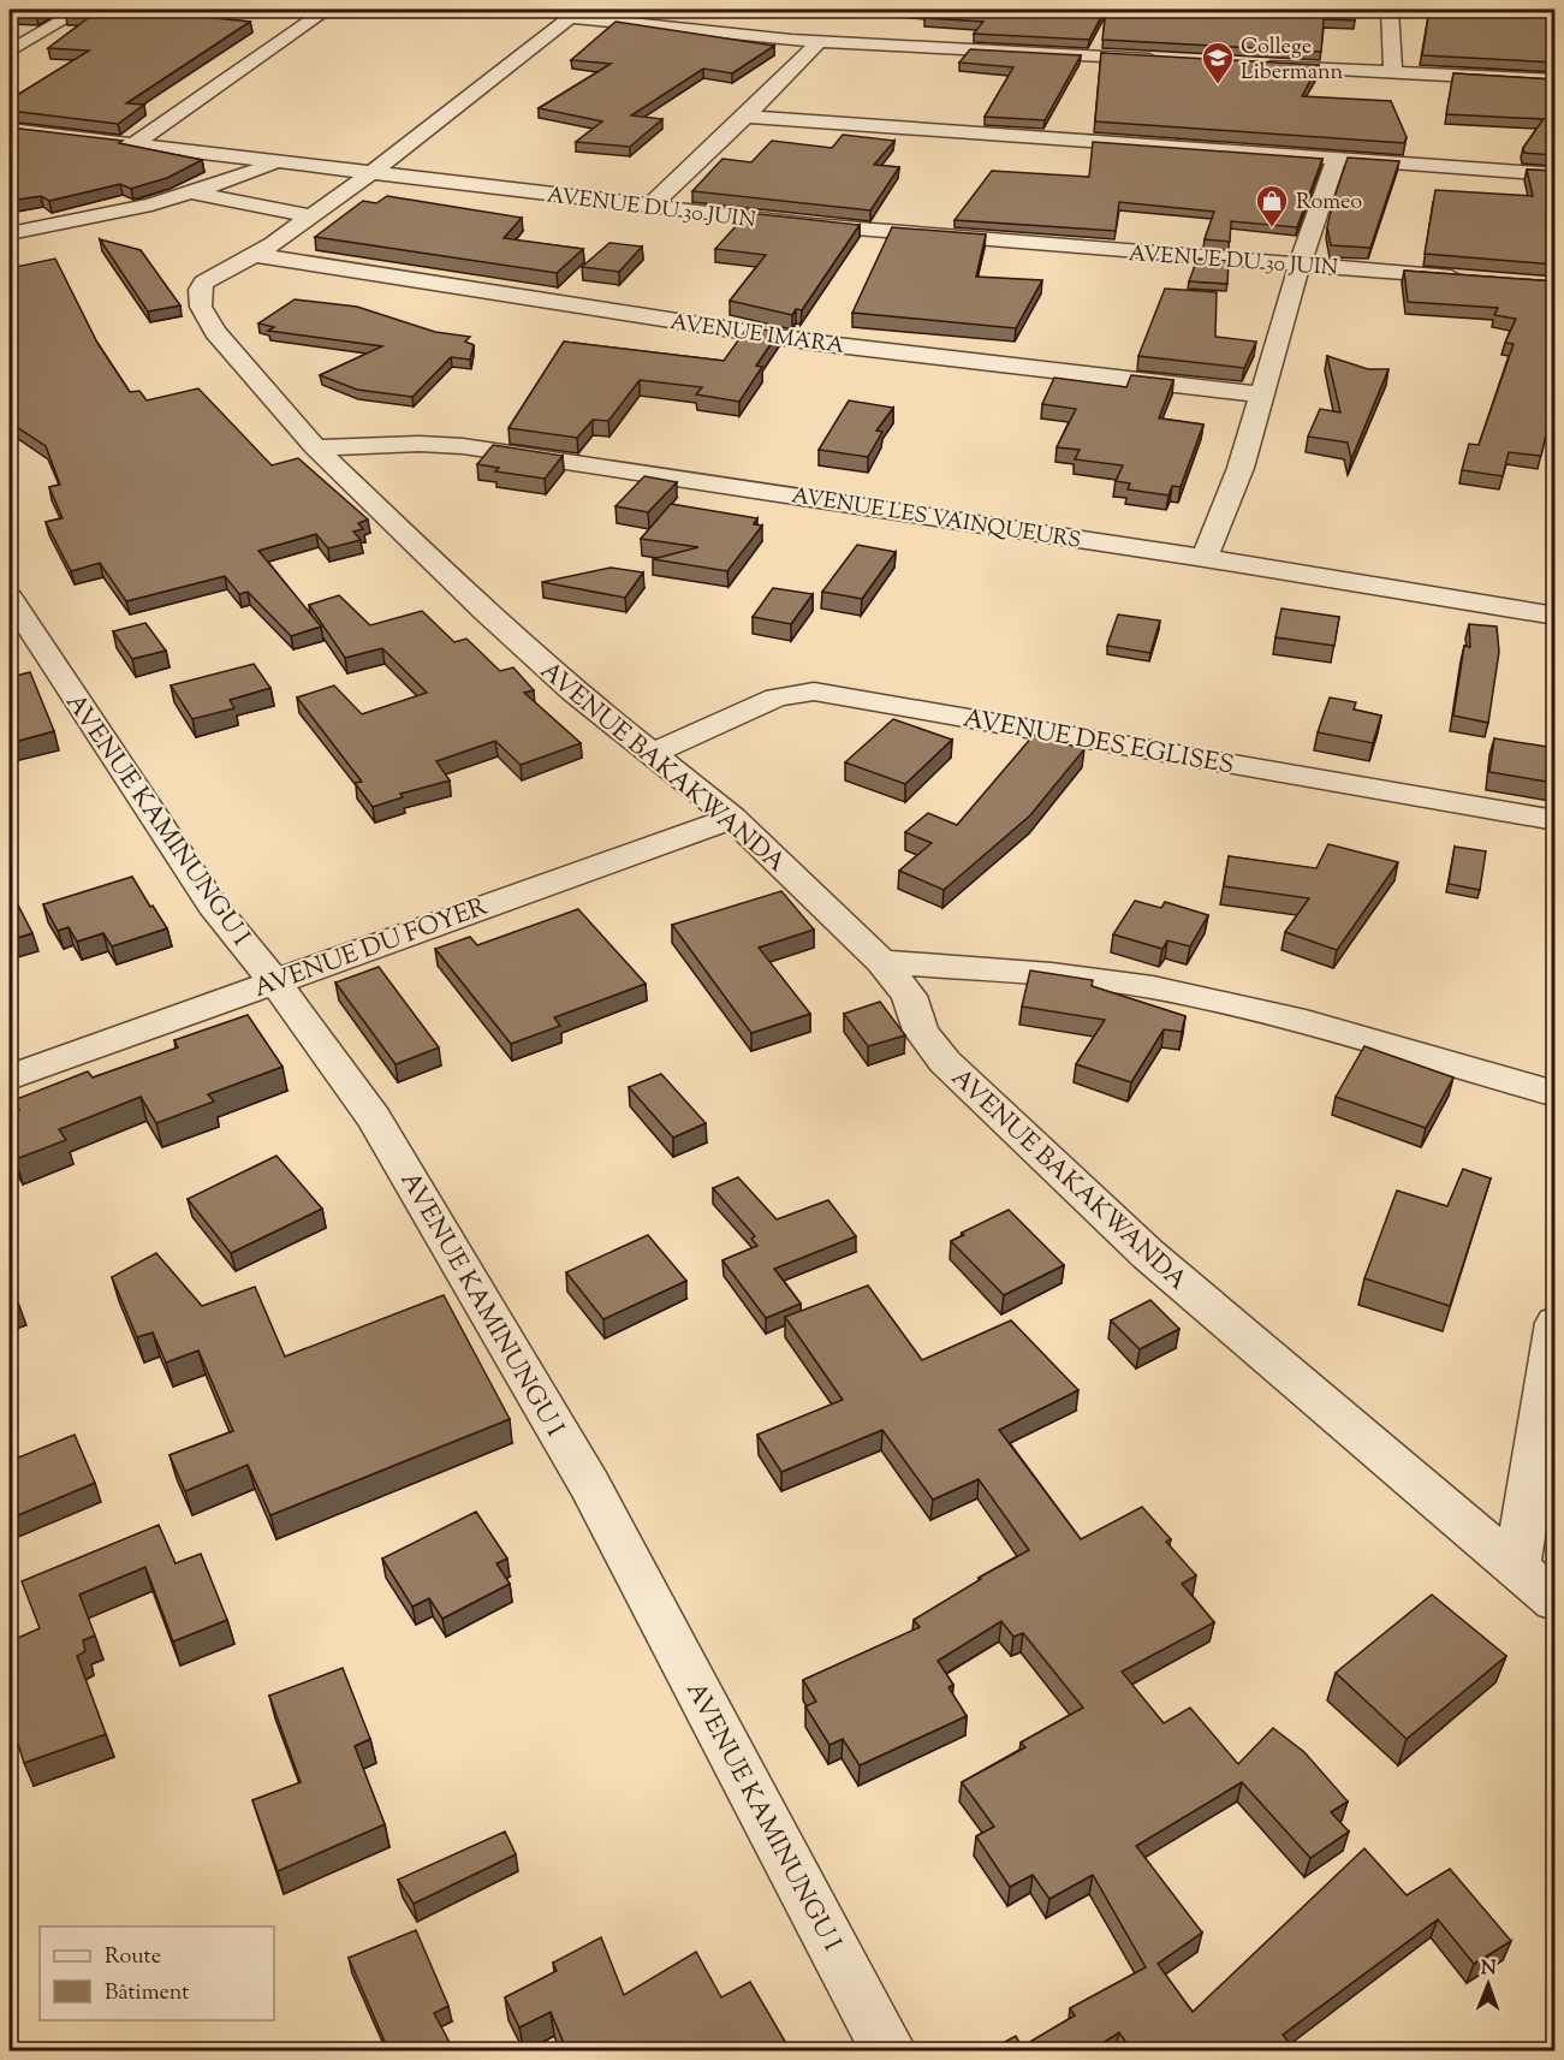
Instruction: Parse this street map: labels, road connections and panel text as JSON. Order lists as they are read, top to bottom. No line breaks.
{"streets":{"street":["AVENUE DU 30 JUIN","AVENUE IMARA","AVENUE LES VAINQUEURS","AVENUE DES EGLISES","AVENUE BAKAKWANDA","AVENUE KAMINUNGU I","AVENUE DU FOYER"]},"crossings":[["AVENUE DU 30 JUIN","AVENUE BAKAKWANDA"],["AVENUE IMARA","AVENUE BAKAKWANDA"],["AVENUE LES VAINQUEURS","AVENUE BAKAKWANDA"],["AVENUE DES EGLISES","AVENUE BAKAKWANDA"],["AVENUE BAKAKWANDA","AVENUE DU FOYER"],["AVENUE KAMINUNGU I","AVENUE DU FOYER"]],"places":{"school or university":["College Libermann"],"shop":["Romeo"]},"legend":["Route","Bâtiment"],"north":"top"}
